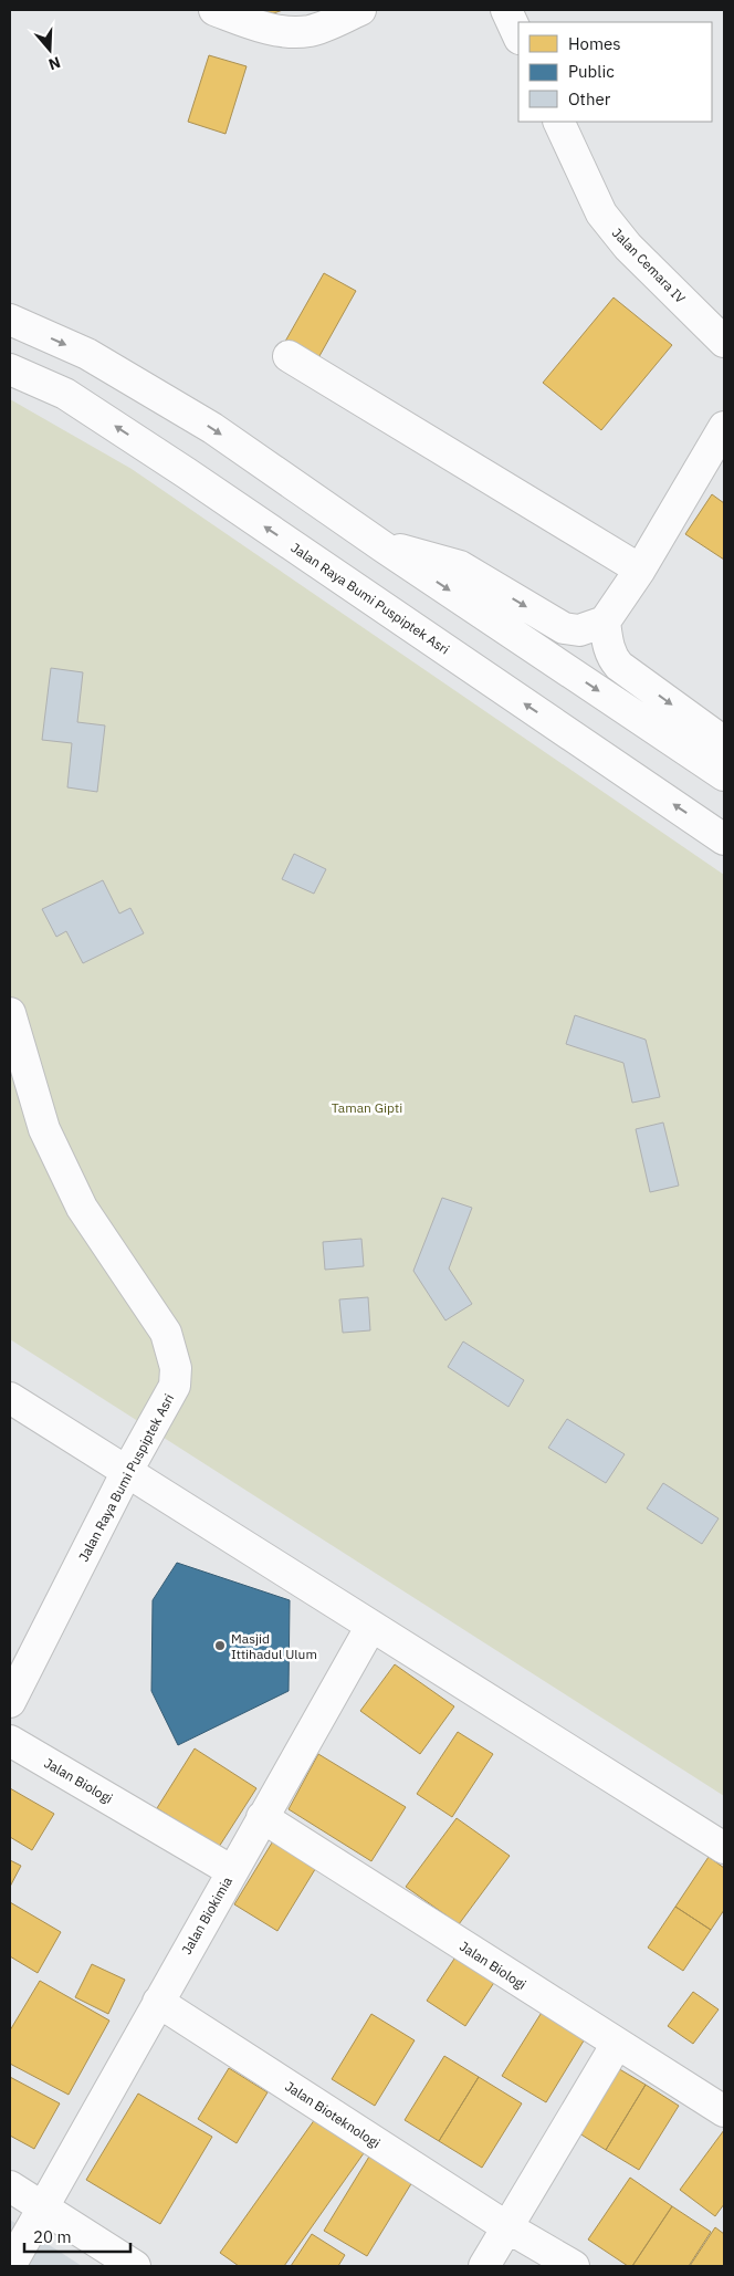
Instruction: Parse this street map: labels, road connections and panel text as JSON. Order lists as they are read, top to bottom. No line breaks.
{"streets":{"street":["Jalan Cemara IV","Jalan Raya Bumi Puspiptek Asri","Jalan Biologi","Jalan Biokimia","Jalan Bioteknologi"]},"crossings":[["Jalan Biologi","Jalan Biokimia"],["Jalan Biokimia","Jalan Bioteknologi"]],"parks":["Taman Gipti"],"places":["Masjid Ittihadul Ulum"],"legend":["Homes","Public","Other"],"scale_bar":"20 m","north":"bottom"}
